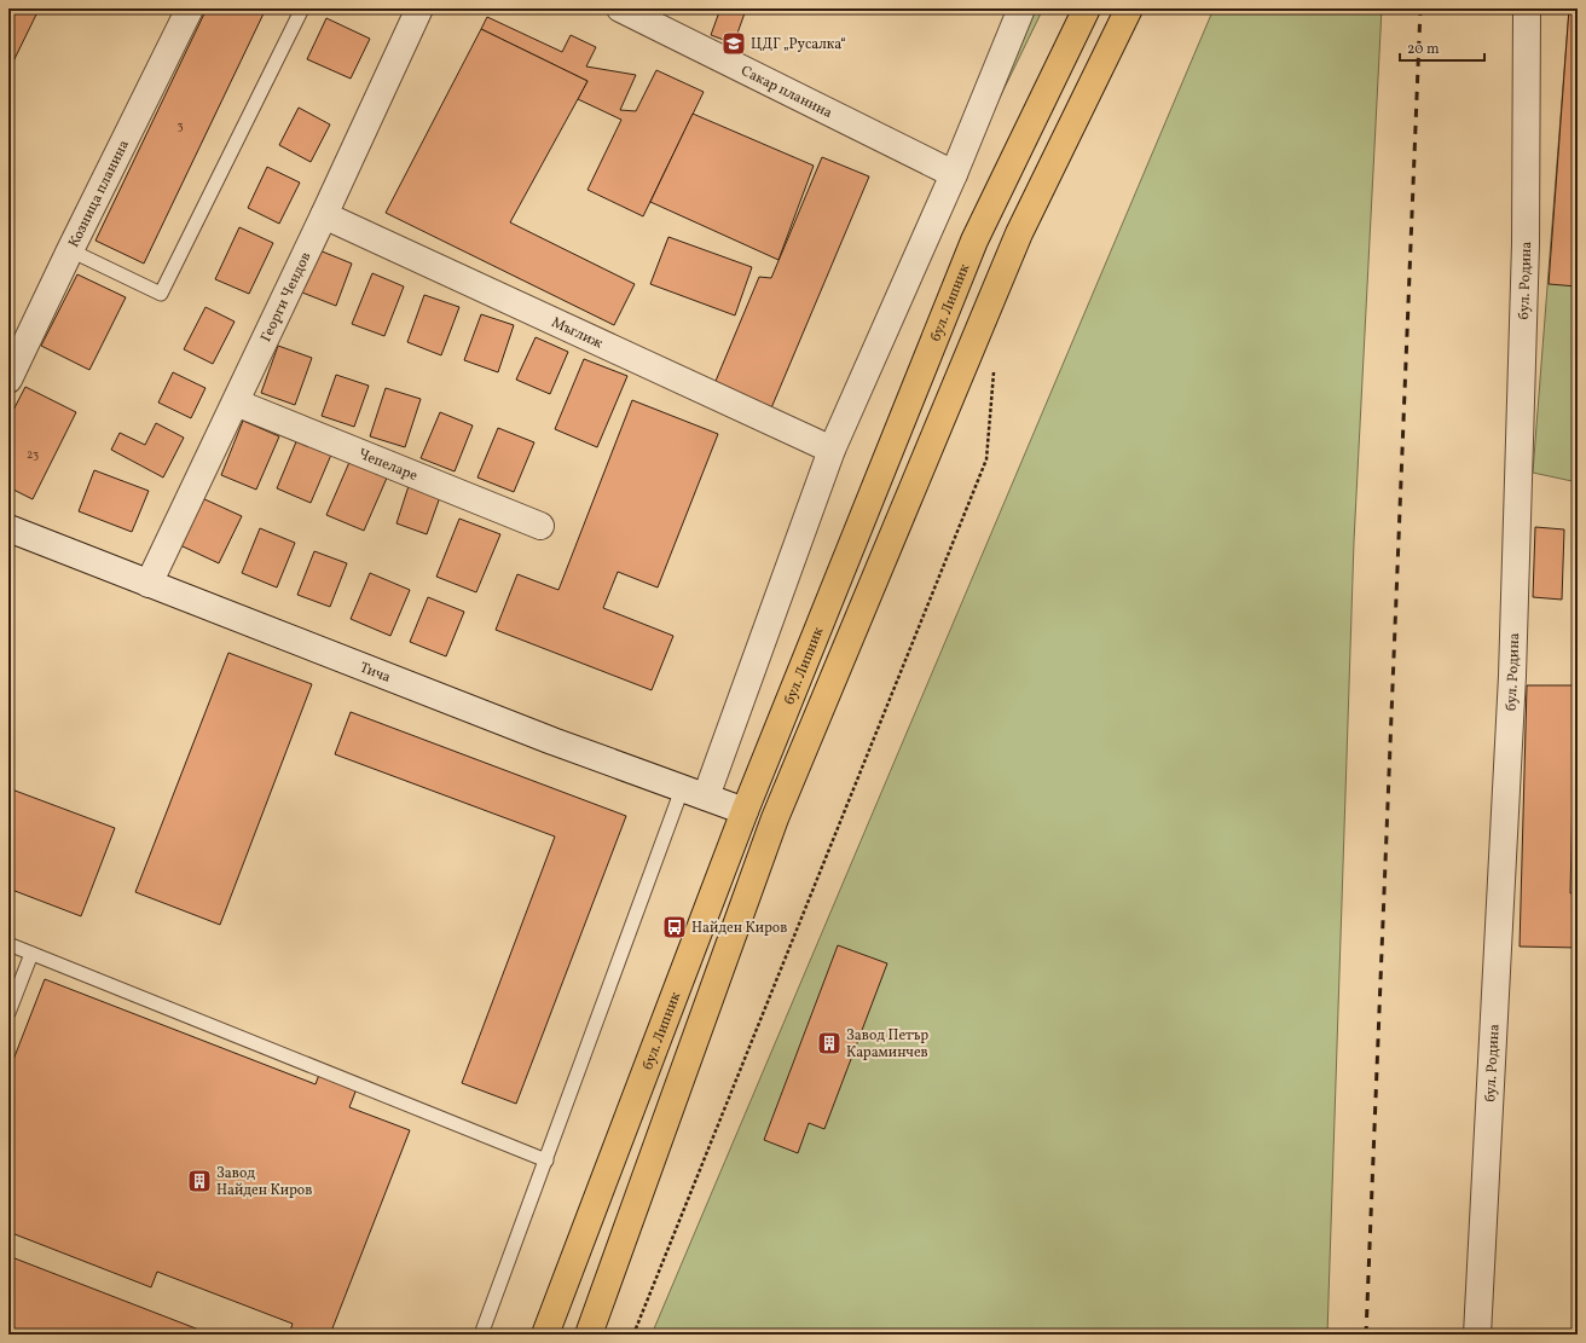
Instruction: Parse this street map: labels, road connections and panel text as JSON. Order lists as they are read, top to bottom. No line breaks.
{"streets":{"main road":["бул. Липник"],"street":["Сакар планина","Козница планина","бул. Родина","Георги Чендов","Мъглиж","Чепеларе","Тича"]},"crossings":[["Георги Чендов","Мъглиж"],["Георги Чендов","Чепеларе"],["Георги Чендов","Тича"],["бул. Липник","Тича"]],"places":{"school or university":["ЦДГ „Русалка“"],"bus stop":["Найден Киров"],"building":["Завод Петър Караминчев","Завод Найден Киров"]},"house_numbers":["3","23"],"scale_bar":"20 m"}
